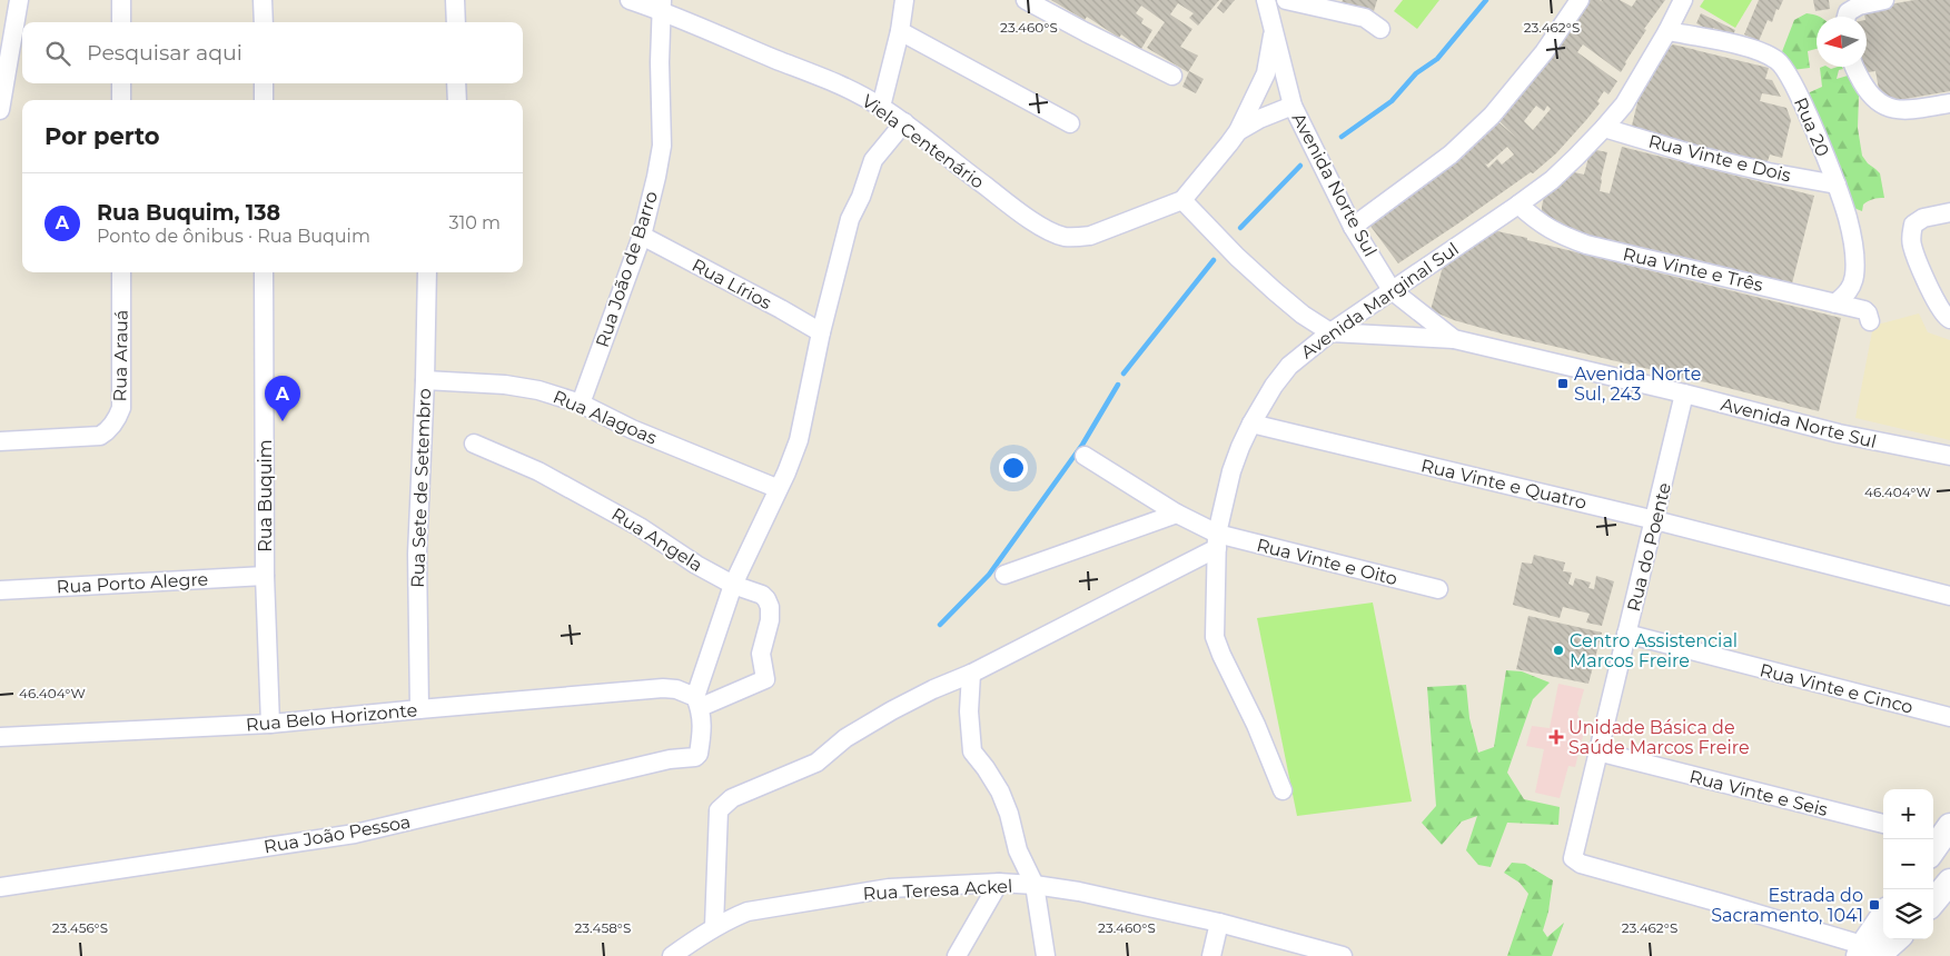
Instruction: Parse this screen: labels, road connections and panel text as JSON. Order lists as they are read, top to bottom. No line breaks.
{"streets":{"street":["Rua 20","Viela Centenário","Rua Vinte e Dois","Avenida Norte Sul","Rua João de Barro","Rua Vinte e Três","Rua Lírios","Avenida Marginal Sul","Rua Arauá","Rua Alagoas","Rua Vinte e Quatro","Rua Sete de Setembro","Rua Buquim","Rua Angela","Rua do Poente","Rua Vinte e Oito","Rua Porto Alegre","Rua Vinte e Cinco","Rua Belo Horizonte","Rua Vinte e Seis","Rua João Pessoa","Rua Teresa Ackel"]},"crossings":[["Rua 20","Rua Vinte e Dois"],["Rua 20","Rua Vinte e Três"],["Rua 20","Avenida Marginal Sul"],["Viela Centenário","Avenida Norte Sul"],["Viela Centenário","Rua João de Barro"],["Rua Vinte e Dois","Avenida Marginal Sul"],["Avenida Norte Sul","Avenida Marginal Sul"],["Avenida Norte Sul","Rua do Poente"],["Rua João de Barro","Rua Lírios"],["Rua João de Barro","Rua Alagoas"],["Rua Vinte e Três","Avenida Marginal Sul"],["Avenida Marginal Sul","Rua Vinte e Quatro"],["Avenida Marginal Sul","Rua Vinte e Oito"],["Rua Alagoas","Rua Sete de Setembro"],["Rua Vinte e Quatro","Rua do Poente"],["Rua Sete de Setembro","Rua Belo Horizonte"],["Rua Buquim","Rua Porto Alegre"],["Rua Buquim","Rua Belo Horizonte"],["Rua Angela","Rua Belo Horizonte"],["Rua Angela","Rua João Pessoa"],["Rua do Poente","Rua Vinte e Cinco"],["Rua do Poente","Rua Vinte e Seis"],["Rua Belo Horizonte","Rua João Pessoa"]],"places":{"transit":["Avenida Norte Sul, 243","Estrada do Sacramento, 1041"],"other":["Centro Assistencial Marcos Freire"],"health":["Unidade Básica de Saúde Marcos Freire"]},"north":"left","page":{"search":"Pesquisar aqui","heading":"Por perto","list":[{"mark":"A","name":"Rua Buquim, 138","note":"Ponto de ônibus · Rua Buquim","value":"310 m"}],"pins":"A","map_buttons":["+","−"]},"coordinates":["23.460°S","23.462°S","46.404°W","23.456°S","23.458°S"]}
